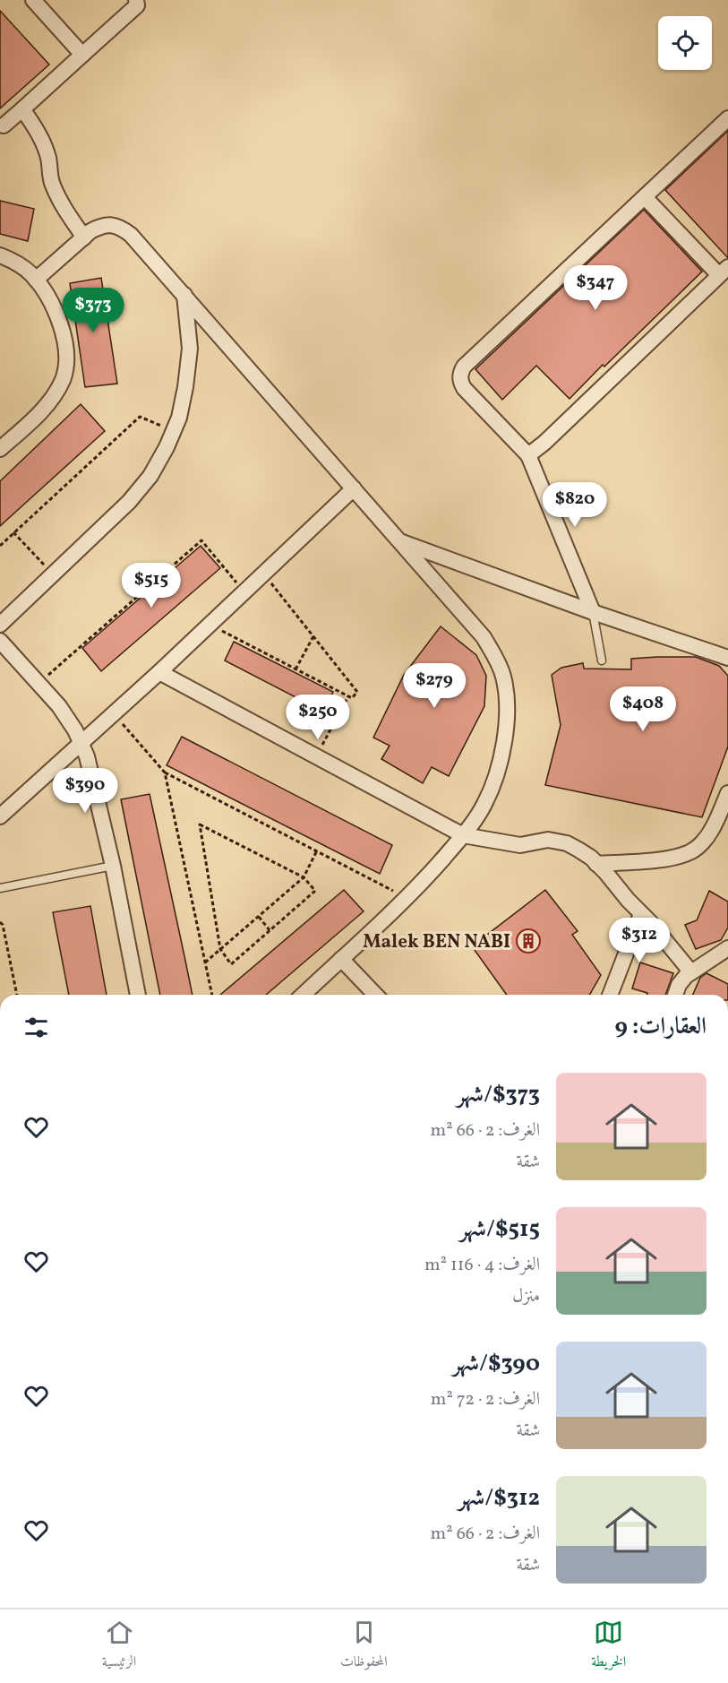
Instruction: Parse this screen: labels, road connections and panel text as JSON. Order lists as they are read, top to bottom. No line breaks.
{"places":{"building":["Malek BEN NABI"]},"page":{"price":["$347","$373","$820","$515","$279","$408","$250","$390","$312"],"heading":"العقارات: 9","list":[{"name":"$373/شهر","note":"الغرف: 2 · 66 m² · شقة"},{"name":"$515/شهر","note":"الغرف: 4 · 116 m² · منزل"},{"name":"$390/شهر","note":"الغرف: 2 · 72 m² · شقة"},{"name":"$312/شهر","note":"الغرف: 2 · 66 m² · شقة"}],"tabs":["الخريطة","المحفوظات","الرئيسية"]}}
